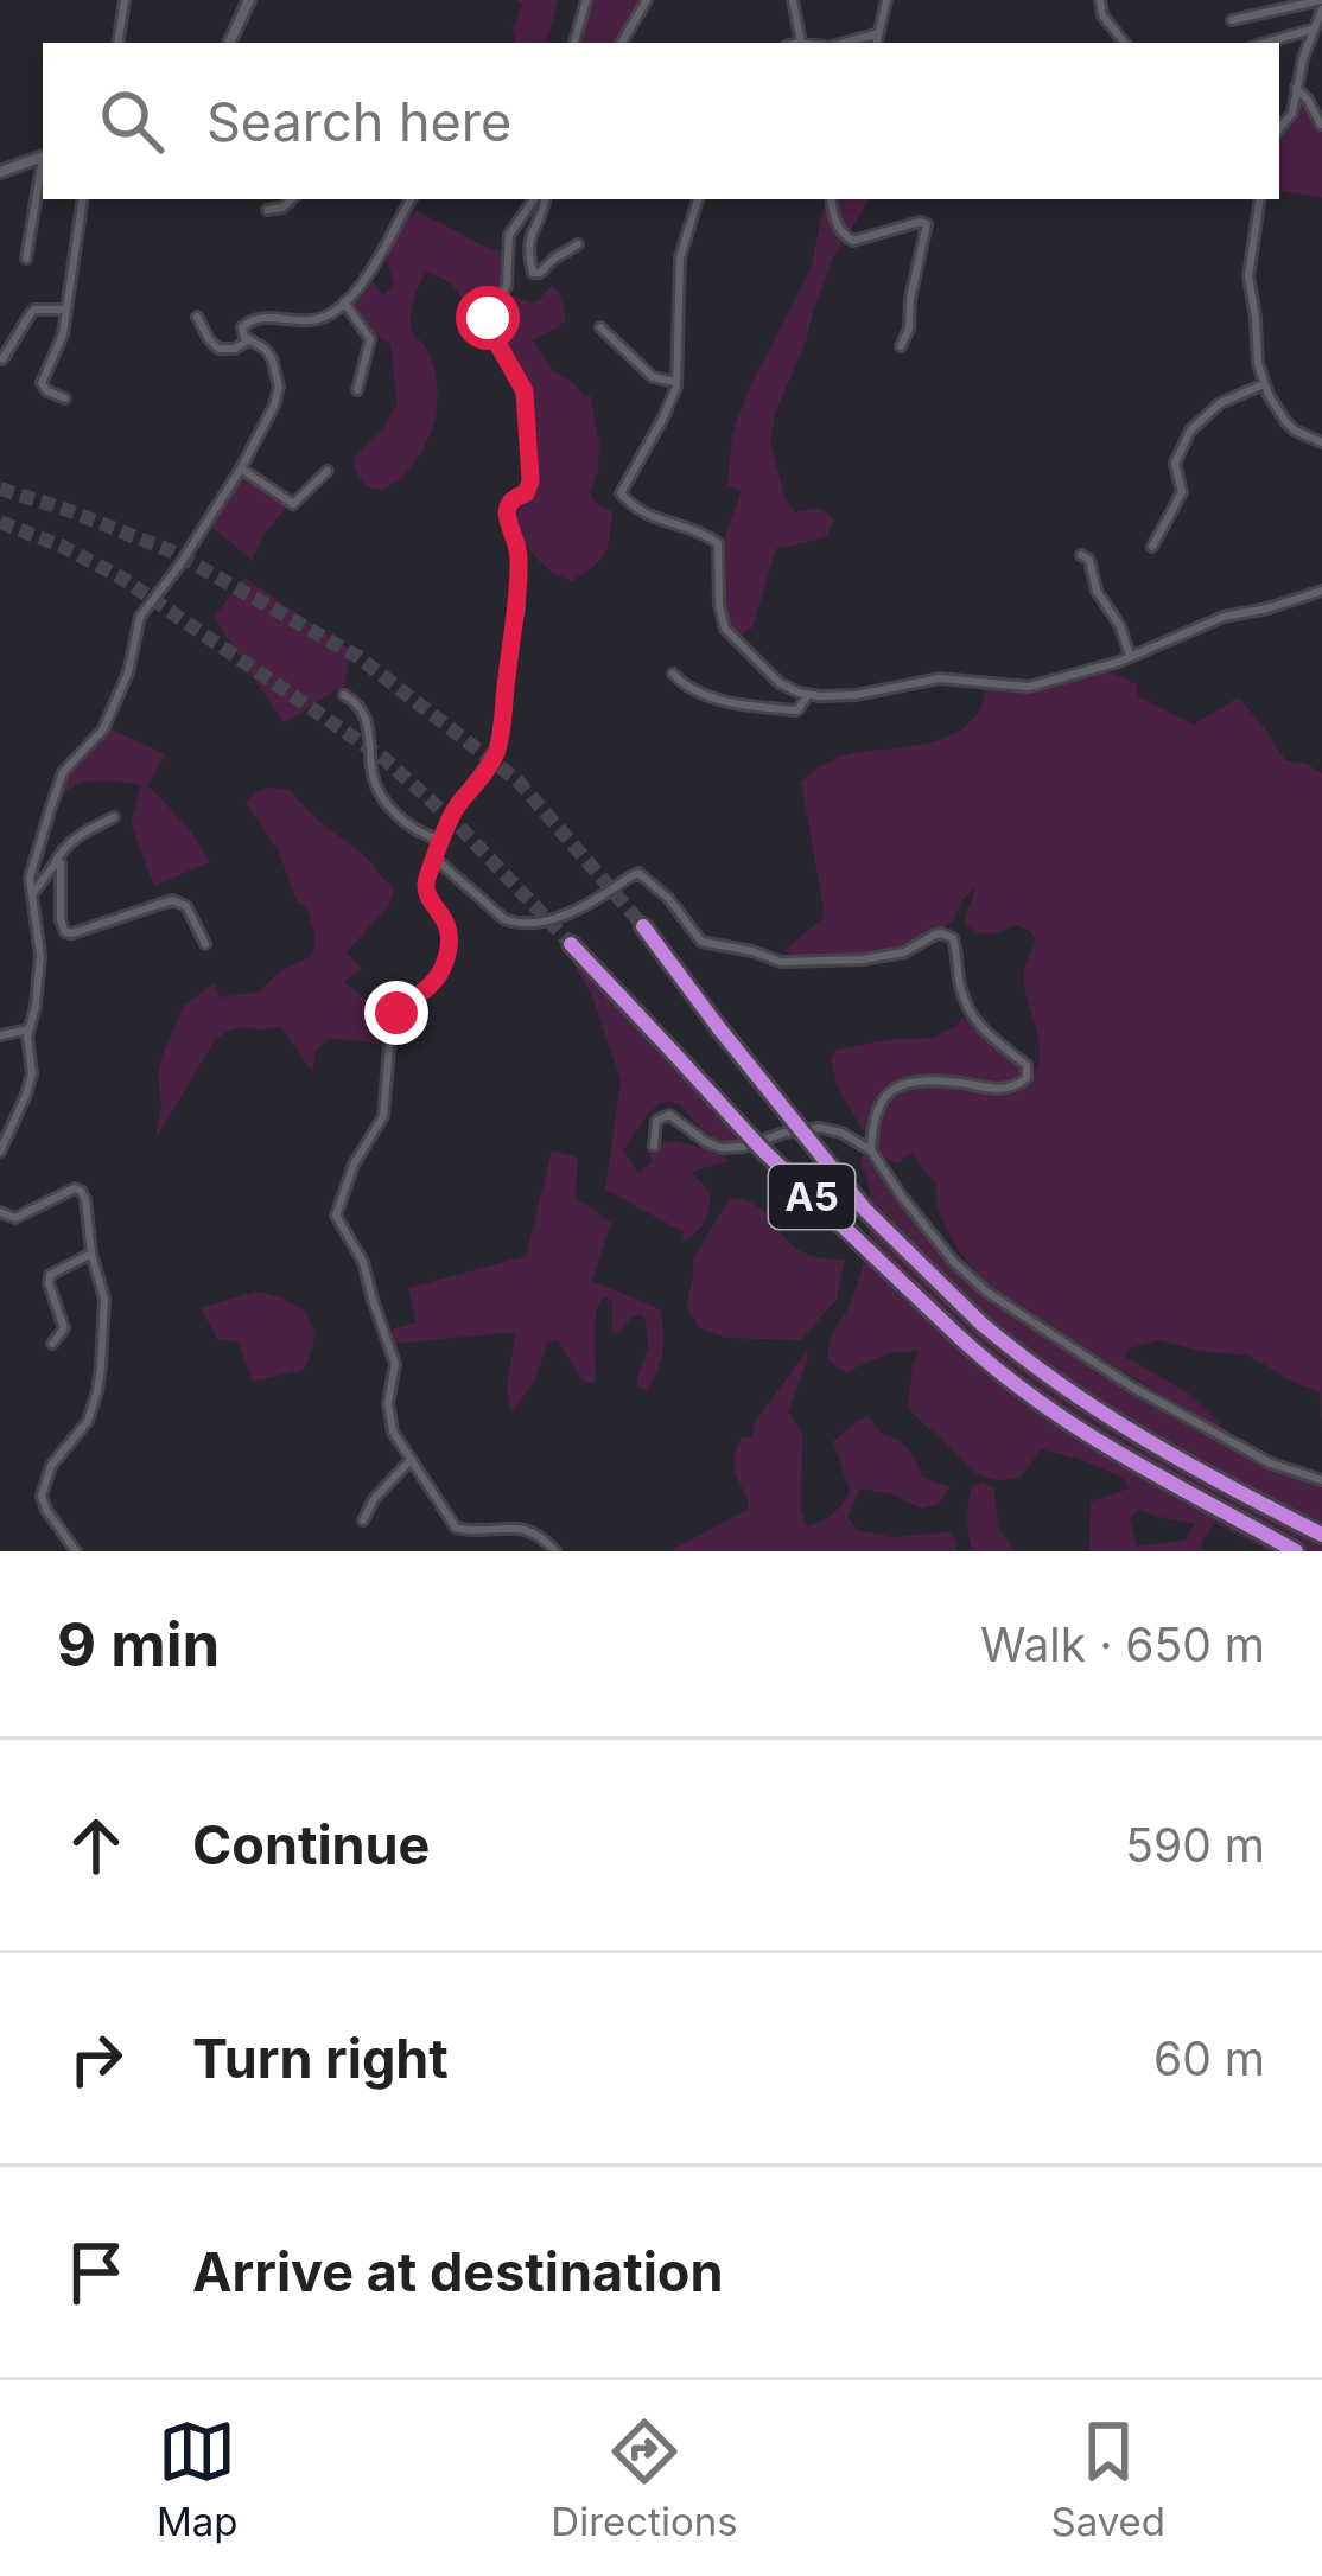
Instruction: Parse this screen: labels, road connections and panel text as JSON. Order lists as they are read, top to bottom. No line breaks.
{"streets":{"highway":["Α5"]},"page":{"search":"Search here","heading":["9 min","Walk · 650 m"],"list":[["Continue","590 m"],["Turn right","60 m"],"Arrive at destination"],"nav":["Map","Directions","Saved"]}}
